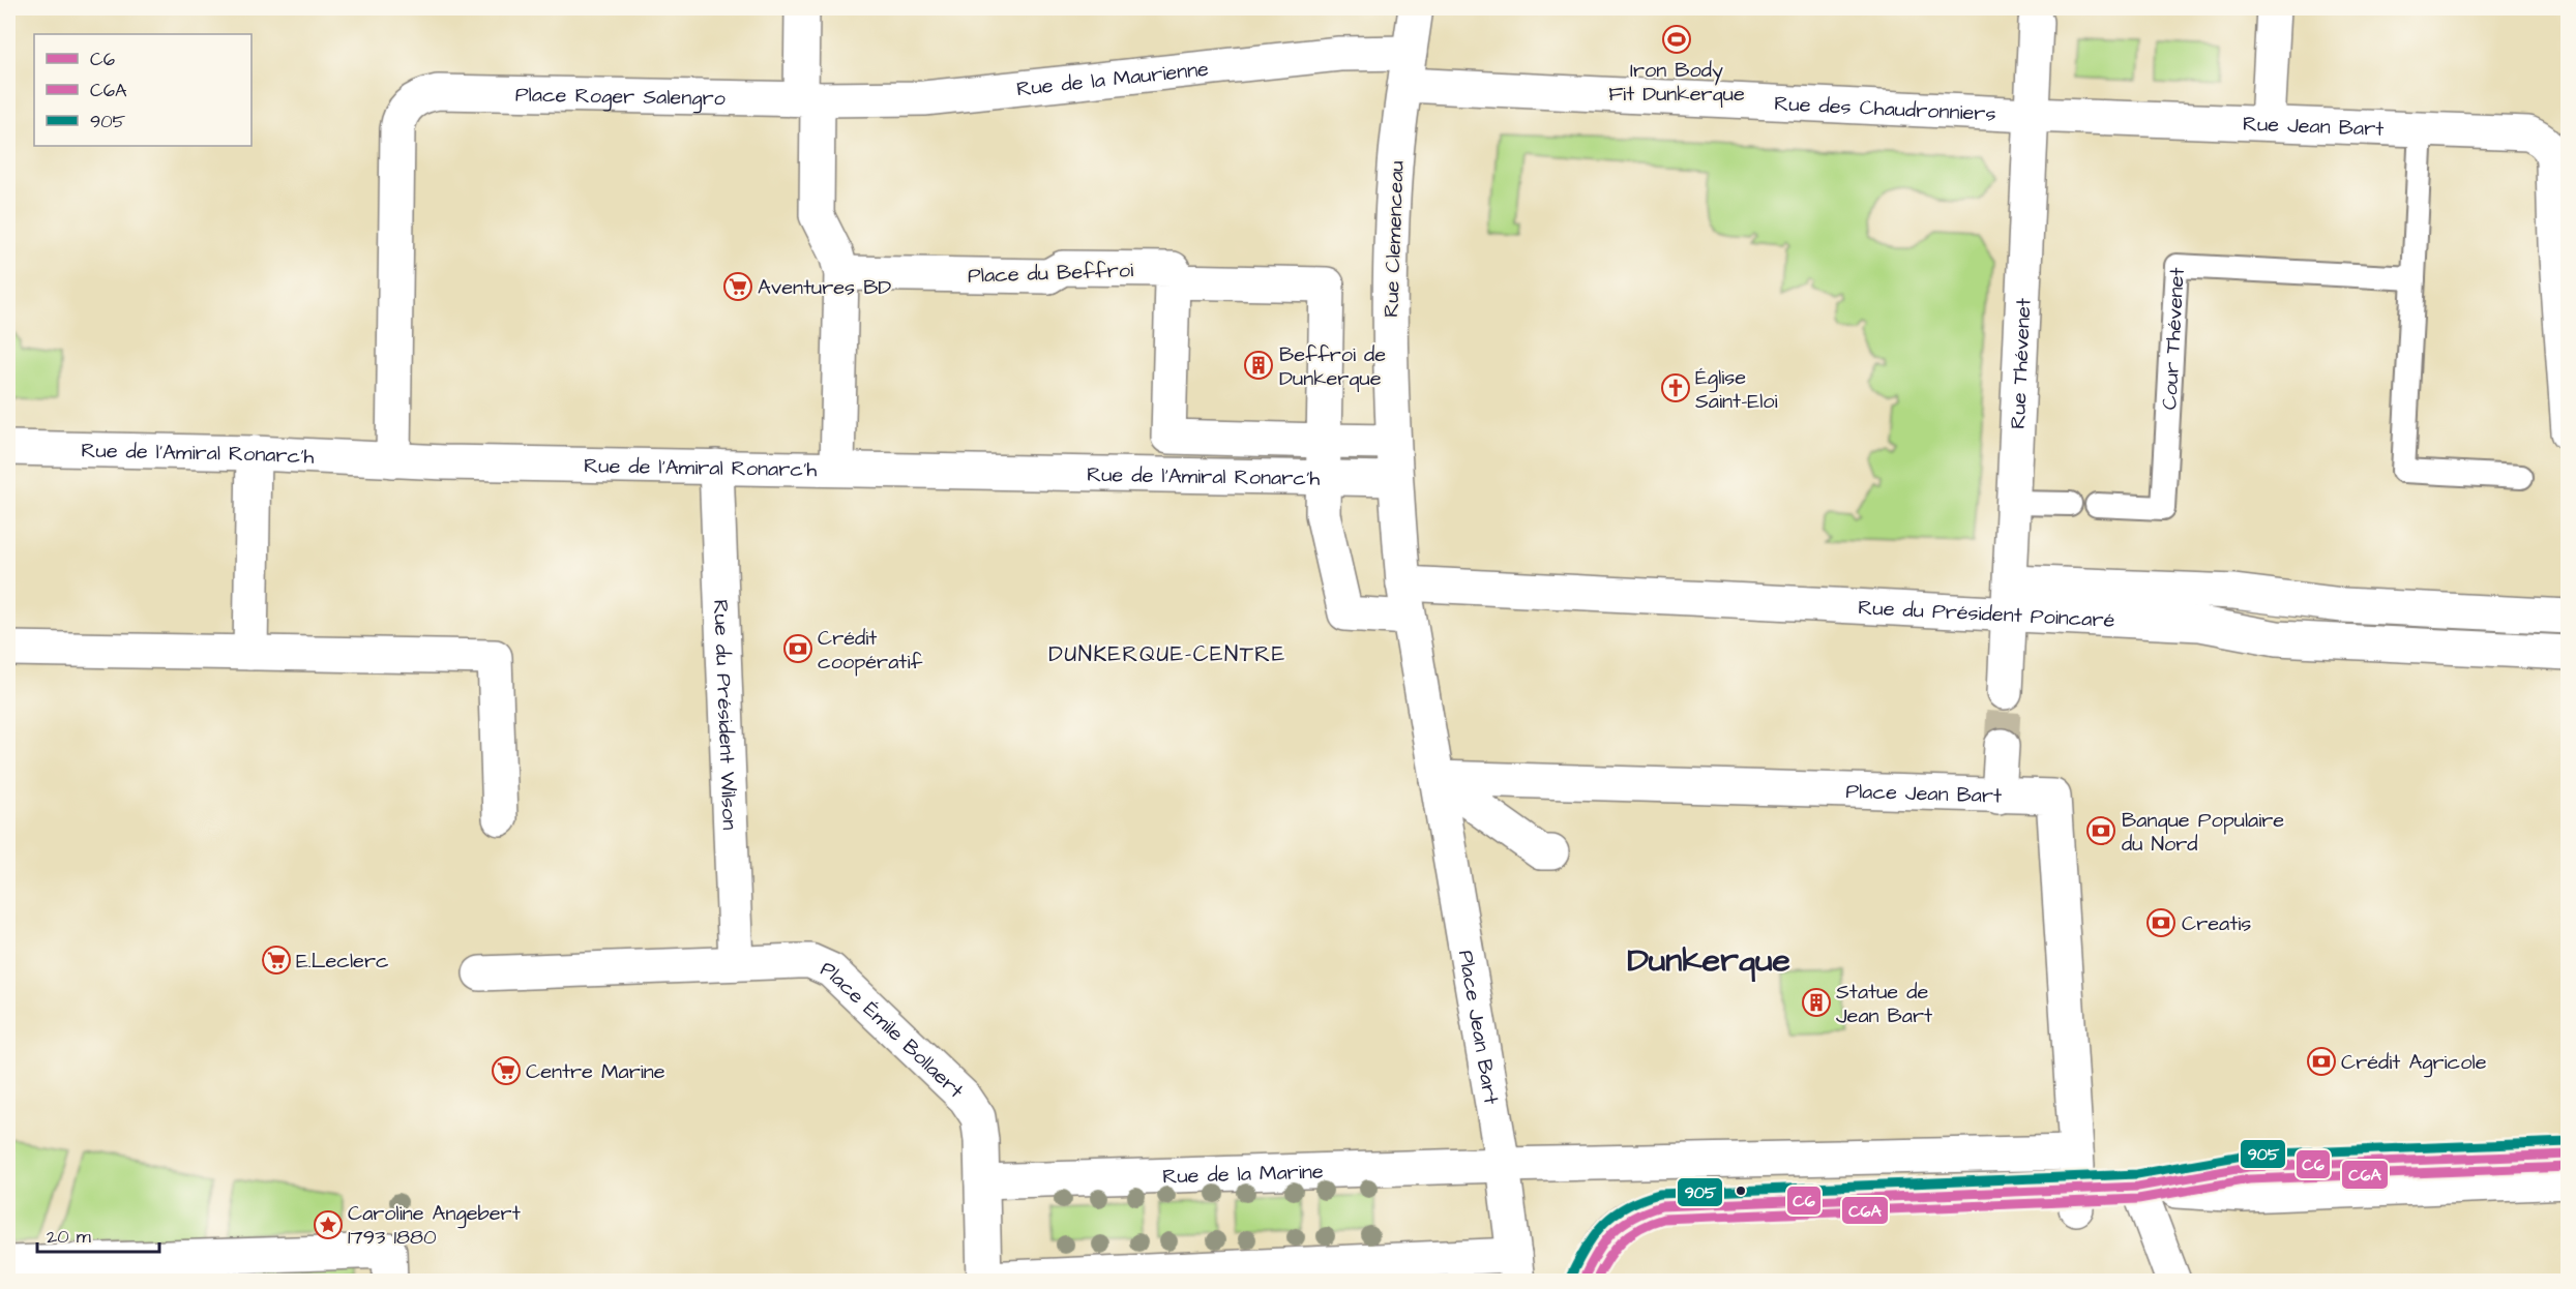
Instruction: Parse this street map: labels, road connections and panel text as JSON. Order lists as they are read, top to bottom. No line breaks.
{"streets":{"street":["Rue de la Maurienne","Place Roger Salengro","Rue des Chaudronniers","Rue Jean Bart","Rue Clemenceau","Place du Beffroi","Rue Thévenet","Rue de l'Amiral Ronarc'h","Rue du Président Poincaré","Rue du Président Wilson","Place Jean Bart","Place Émile Bollaert","Rue de la Marine"],"lane":["Cour Thévenet"]},"crossings":[["Rue de la Maurienne","Place Roger Salengro"],["Rue de la Maurienne","Rue des Chaudronniers"],["Rue de la Maurienne","Rue Clemenceau"],["Place Roger Salengro","Rue de l'Amiral Ronarc'h"],["Rue des Chaudronniers","Rue Jean Bart"],["Rue des Chaudronniers","Rue Clemenceau"],["Rue des Chaudronniers","Rue Thévenet"],["Rue Jean Bart","Rue Thévenet"],["Rue Clemenceau","Rue de l'Amiral Ronarc'h"],["Rue Clemenceau","Rue du Président Poincaré"],["Rue Clemenceau","Place Jean Bart"],["Rue Thévenet","Rue du Président Poincaré"],["Rue de l'Amiral Ronarc'h","Rue du Président Wilson"],["Rue du Président Poincaré","Place Jean Bart"],["Rue du Président Wilson","Place Émile Bollaert"],["Place Jean Bart","Rue de la Marine"],["Place Émile Bollaert","Rue de la Marine"]],"districts":["DUNKERQUE-CENTRE","Dunkerque"],"places":{"sports":["Iron Body Fit Dunkerque"],"supermarket":["Aventures BD","E.Leclerc","Centre Marine"],"building":["Beffroi de Dunkerque","Statue de Jean Bart"],"church":["Église Saint-Eloi"],"bank":["Crédit coopératif","Banque Populaire du Nord","Creatis","Crédit Agricole"],"place":["Caroline Angebert 1793 1880"]},"lines":["transit line 905","transit line C6","transit line C6A"],"legend":["C6","C6A","905"],"scale_bar":"20 m"}
